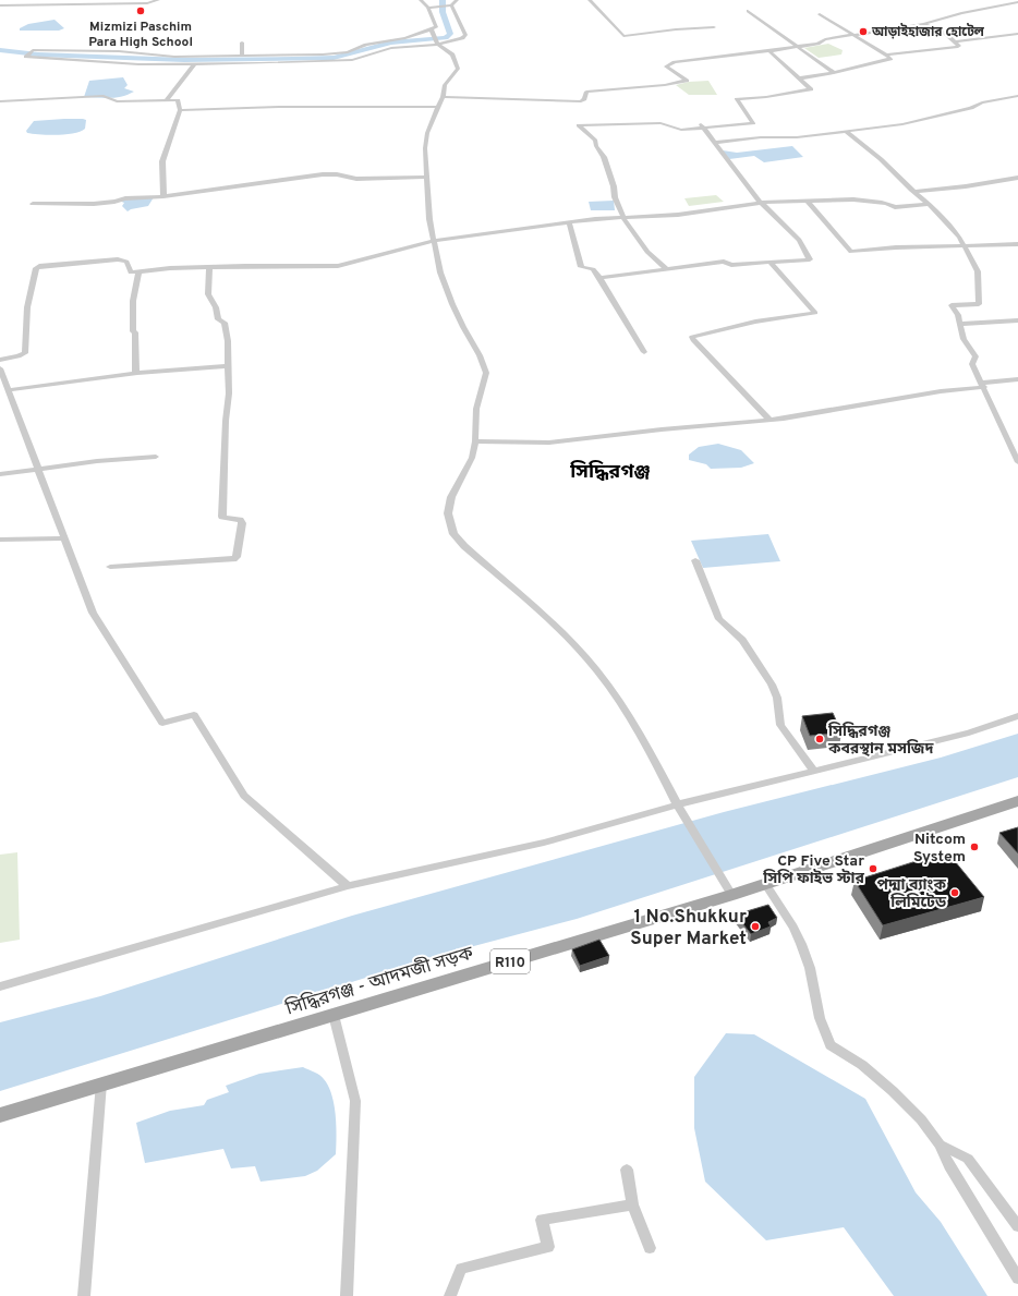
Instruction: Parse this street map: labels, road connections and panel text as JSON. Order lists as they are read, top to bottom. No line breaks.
{"streets":{"main road":["R110","সিদ্ধিরগঞ্জ - আদমজী সড়ক"]},"districts":["সিদ্ধিরগঞ্জ"],"places":["Mizmizi Paschim Para High School","আড়াইহাজার হোটেল","সিদ্ধিরগঞ্জ কবরস্থান মসজিদ","Nitcom System","CP Five Star সিপি ফাইভ স্টার","পদ্মা ব্যাংক লিমিটেড","1 No.Shukkur Super Market"]}
